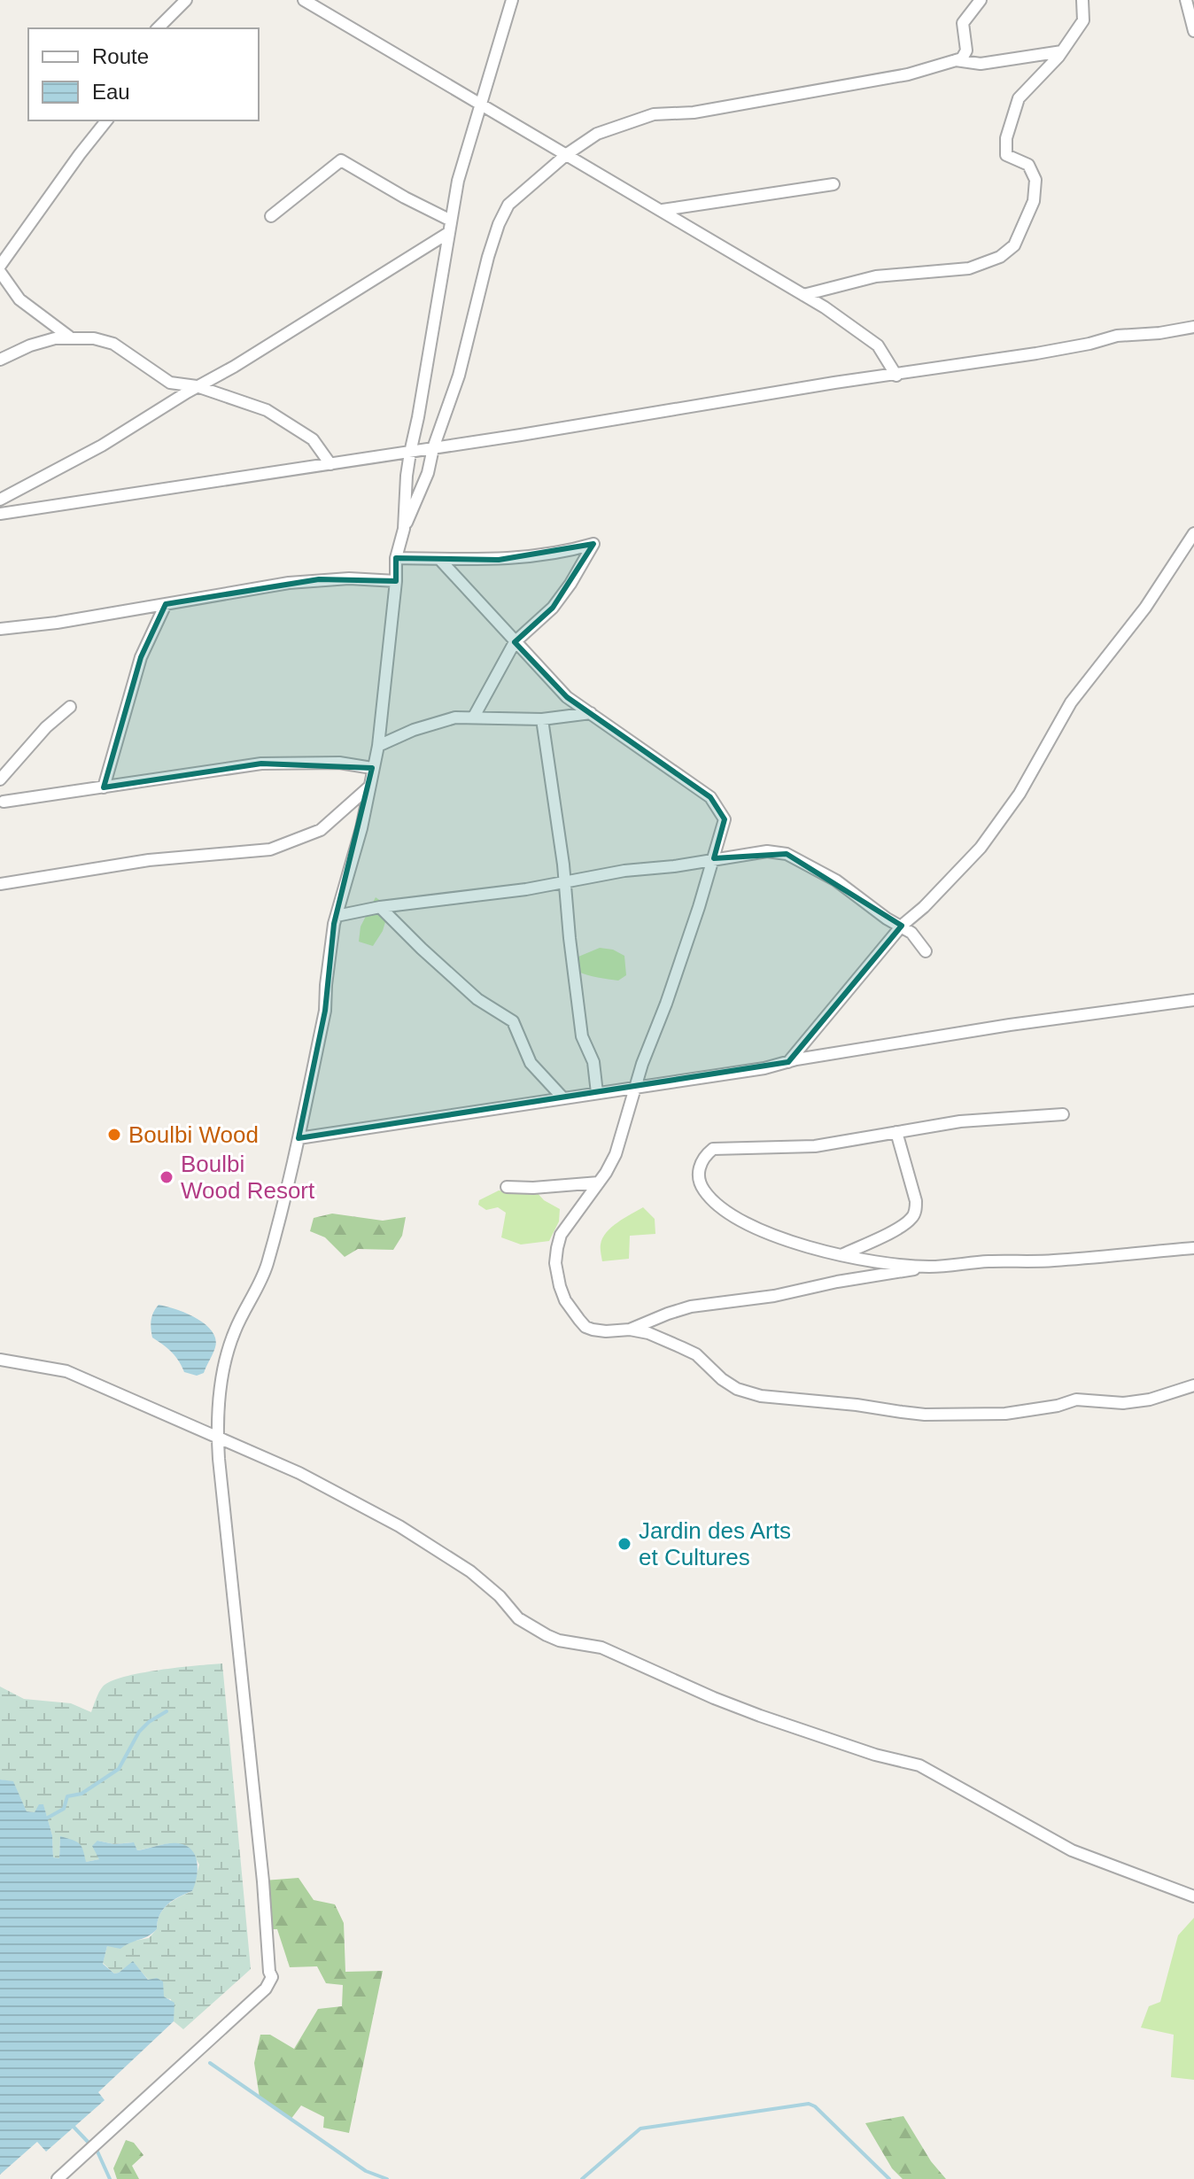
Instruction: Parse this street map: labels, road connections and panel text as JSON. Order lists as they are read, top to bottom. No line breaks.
{"places":["Boulbi Wood","Boulbi Wood Resort","Jardin des Arts et Cultures"],"legend":["Route","Eau"]}
